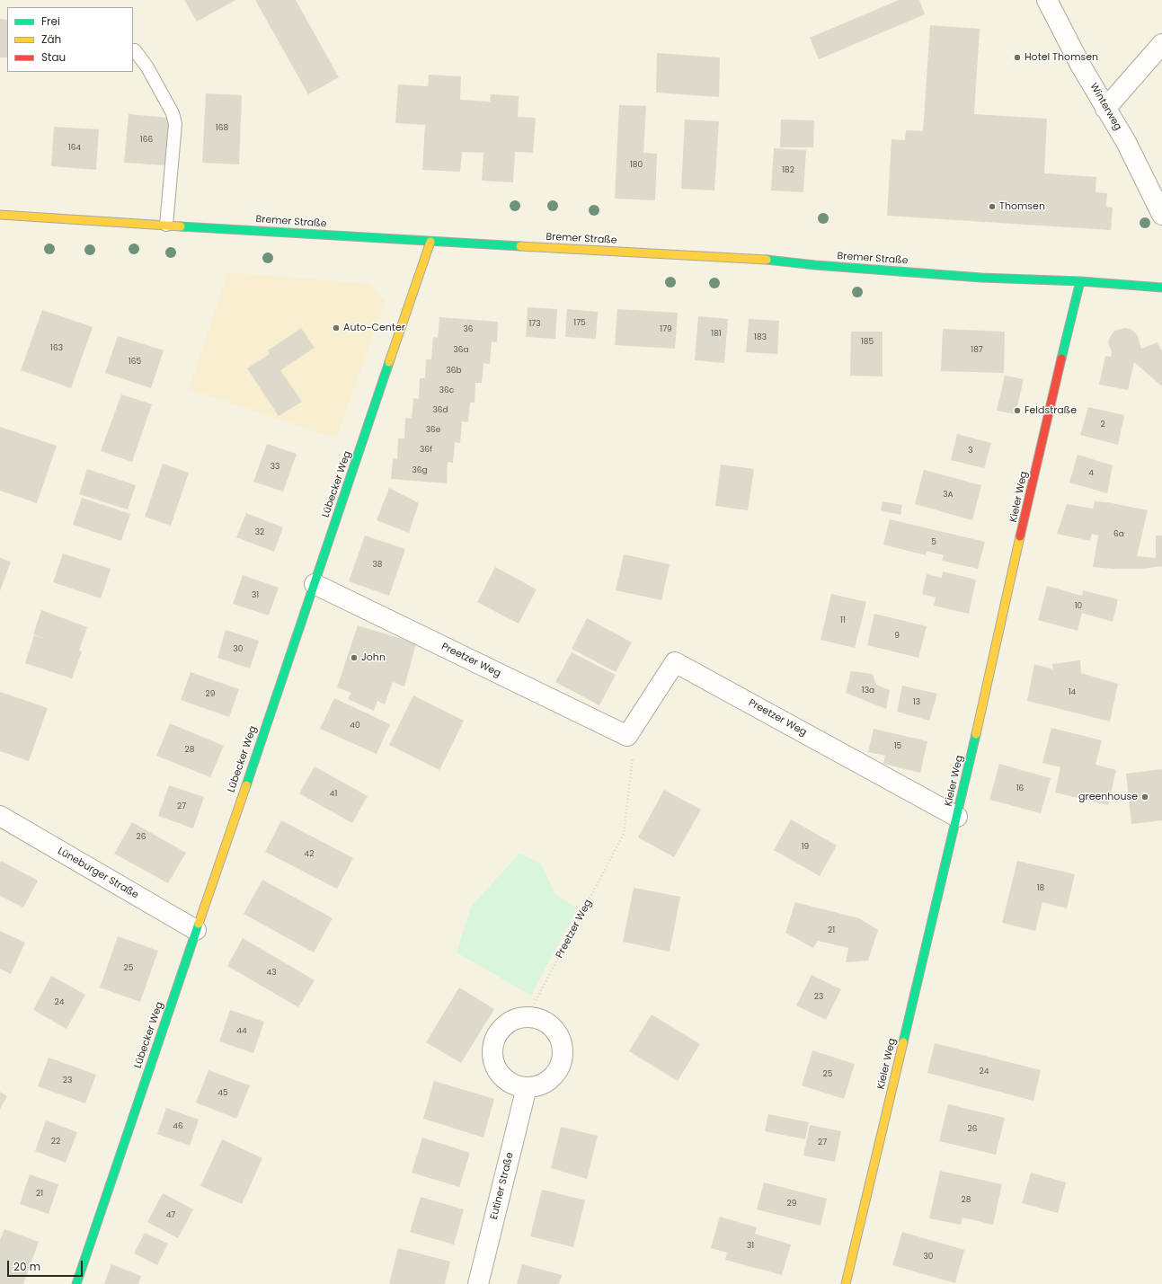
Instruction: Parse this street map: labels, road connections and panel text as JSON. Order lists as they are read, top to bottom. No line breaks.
{"streets":{"street":["Winterweg","Bremer Straße","Lübecker Weg","Kieler Weg","Preetzer Weg","Lüneburger Straße","Eutiner Straße"]},"crossings":[["Bremer Straße","Lübecker Weg"],["Bremer Straße","Kieler Weg"],["Lübecker Weg","Preetzer Weg"],["Lübecker Weg","Lüneburger Straße"],["Kieler Weg","Preetzer Weg"],["Preetzer Weg","Eutiner Straße"]],"places":["Hotel Thomsen","Thomsen","Auto-Center","Feldstraße","John","greenhouse"],"house_numbers":["168","166","164","180","182","175","173","36","179","181","183","185","163","36a","187","165","36b","36c","36d","2","36e","36f","3","33","36g","4","3A","32","6a","5","38","31","10","11","9","30","13a","14","29","13","40","15","28","16","41","27","26","19","42","18","21","25","43","23","24","44","24","25","23","45","46","26","22","27","21","28","29","47","31","30"],"legend":["Frei","Zäh","Stau"],"scale_bar":"20 m"}
